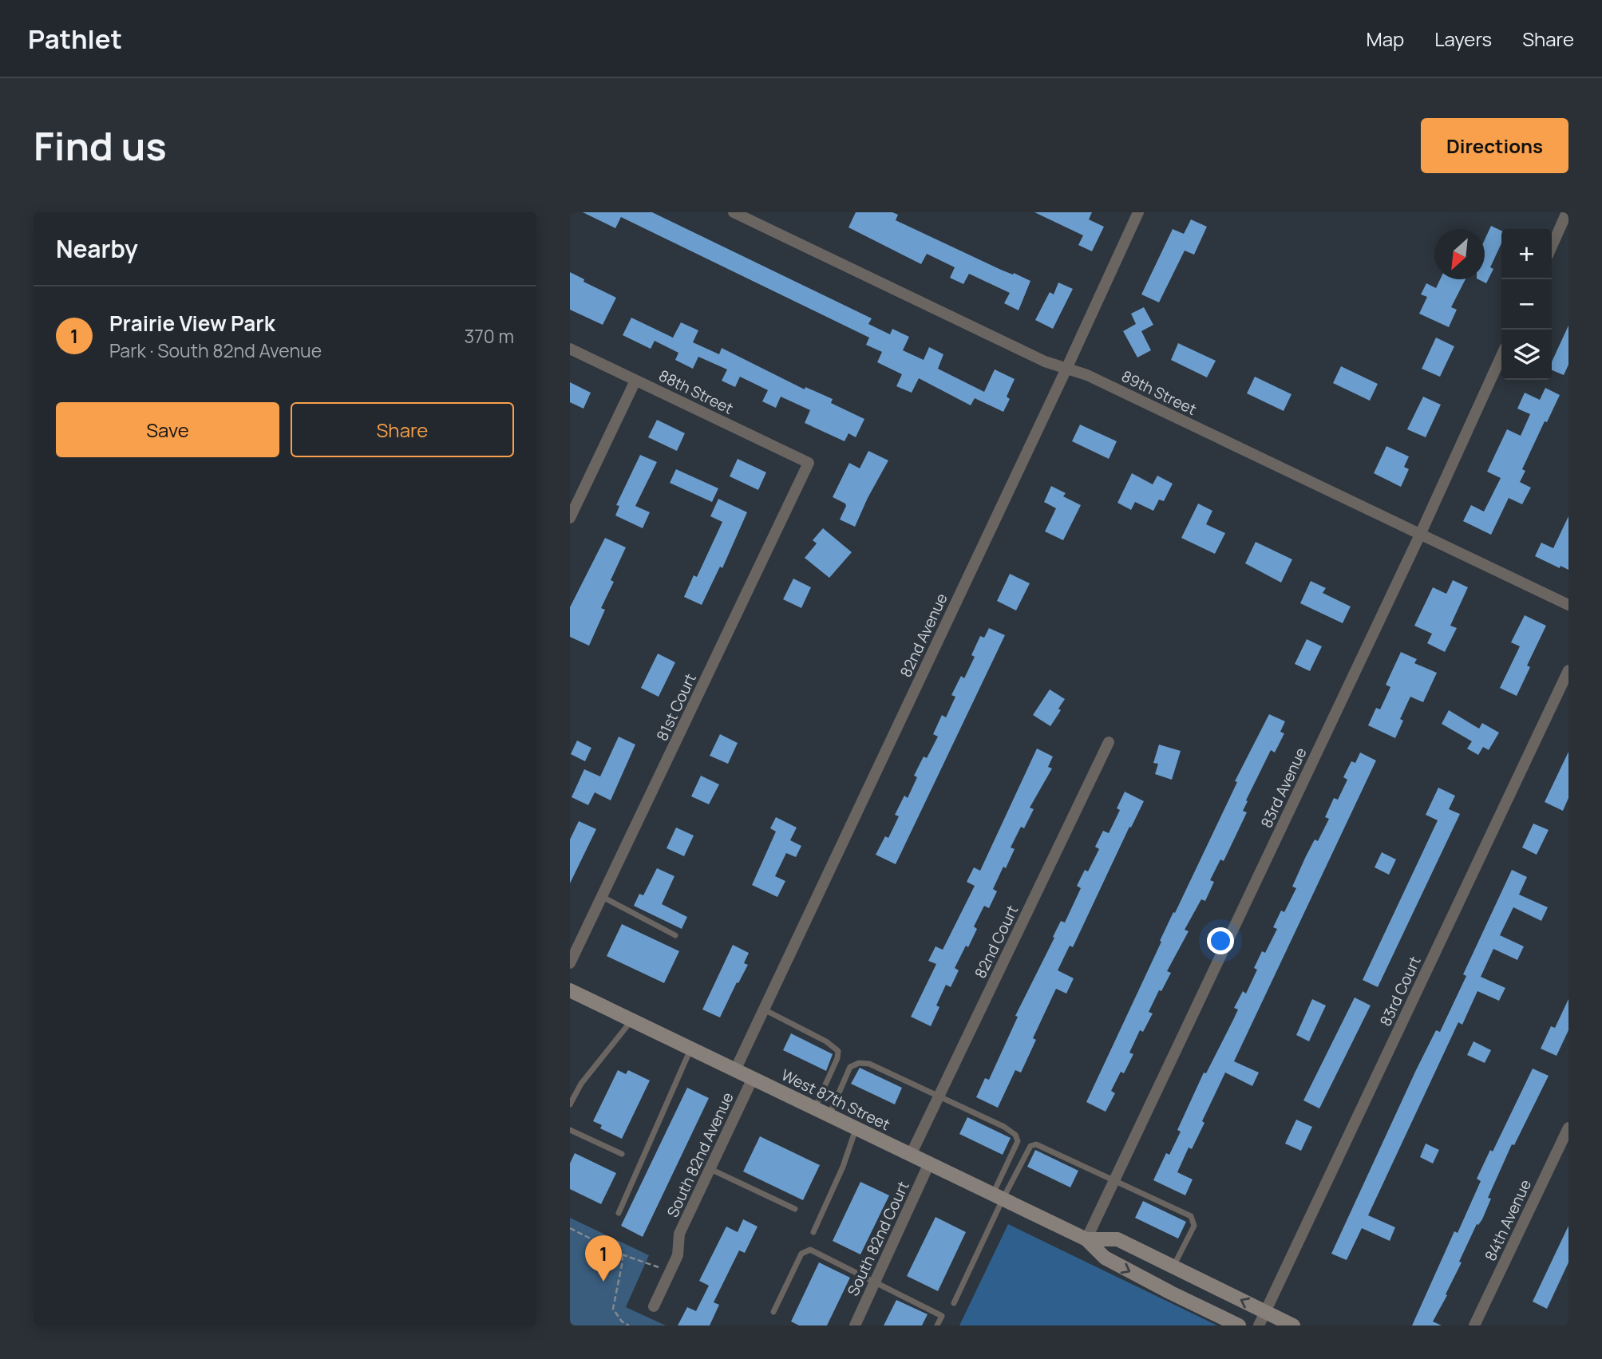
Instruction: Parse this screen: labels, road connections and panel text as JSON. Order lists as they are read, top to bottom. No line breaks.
{"streets":{"main road":["West 87th Street"],"street":["88th Street","89th Street","82nd Avenue","81st Court","83rd Avenue","82nd Court","83rd Court","South 82nd Avenue","84th Avenue","South 82nd Court"]},"crossings":[["88th Street","81st Court"],["89th Street","82nd Avenue"],["89th Street","83rd Avenue"],["82nd Avenue","West 87th Street"],["83rd Avenue","West 87th Street"],["82nd Court","West 87th Street"],["83rd Court","West 87th Street"],["West 87th Street","South 82nd Avenue"],["West 87th Street","South 82nd Court"]],"north":"bottom left","page":{"header":"Pathlet","nav":["Map","Layers","Share"],"buttons":["Directions",["Save","Share"]],"title":"Find us","heading":"Nearby","map_buttons":["+","−"],"list":[{"mark":"1","name":"Prairie View Park","note":"Park · South 82nd Avenue","value":"370 m"}],"pins":"1"}}
